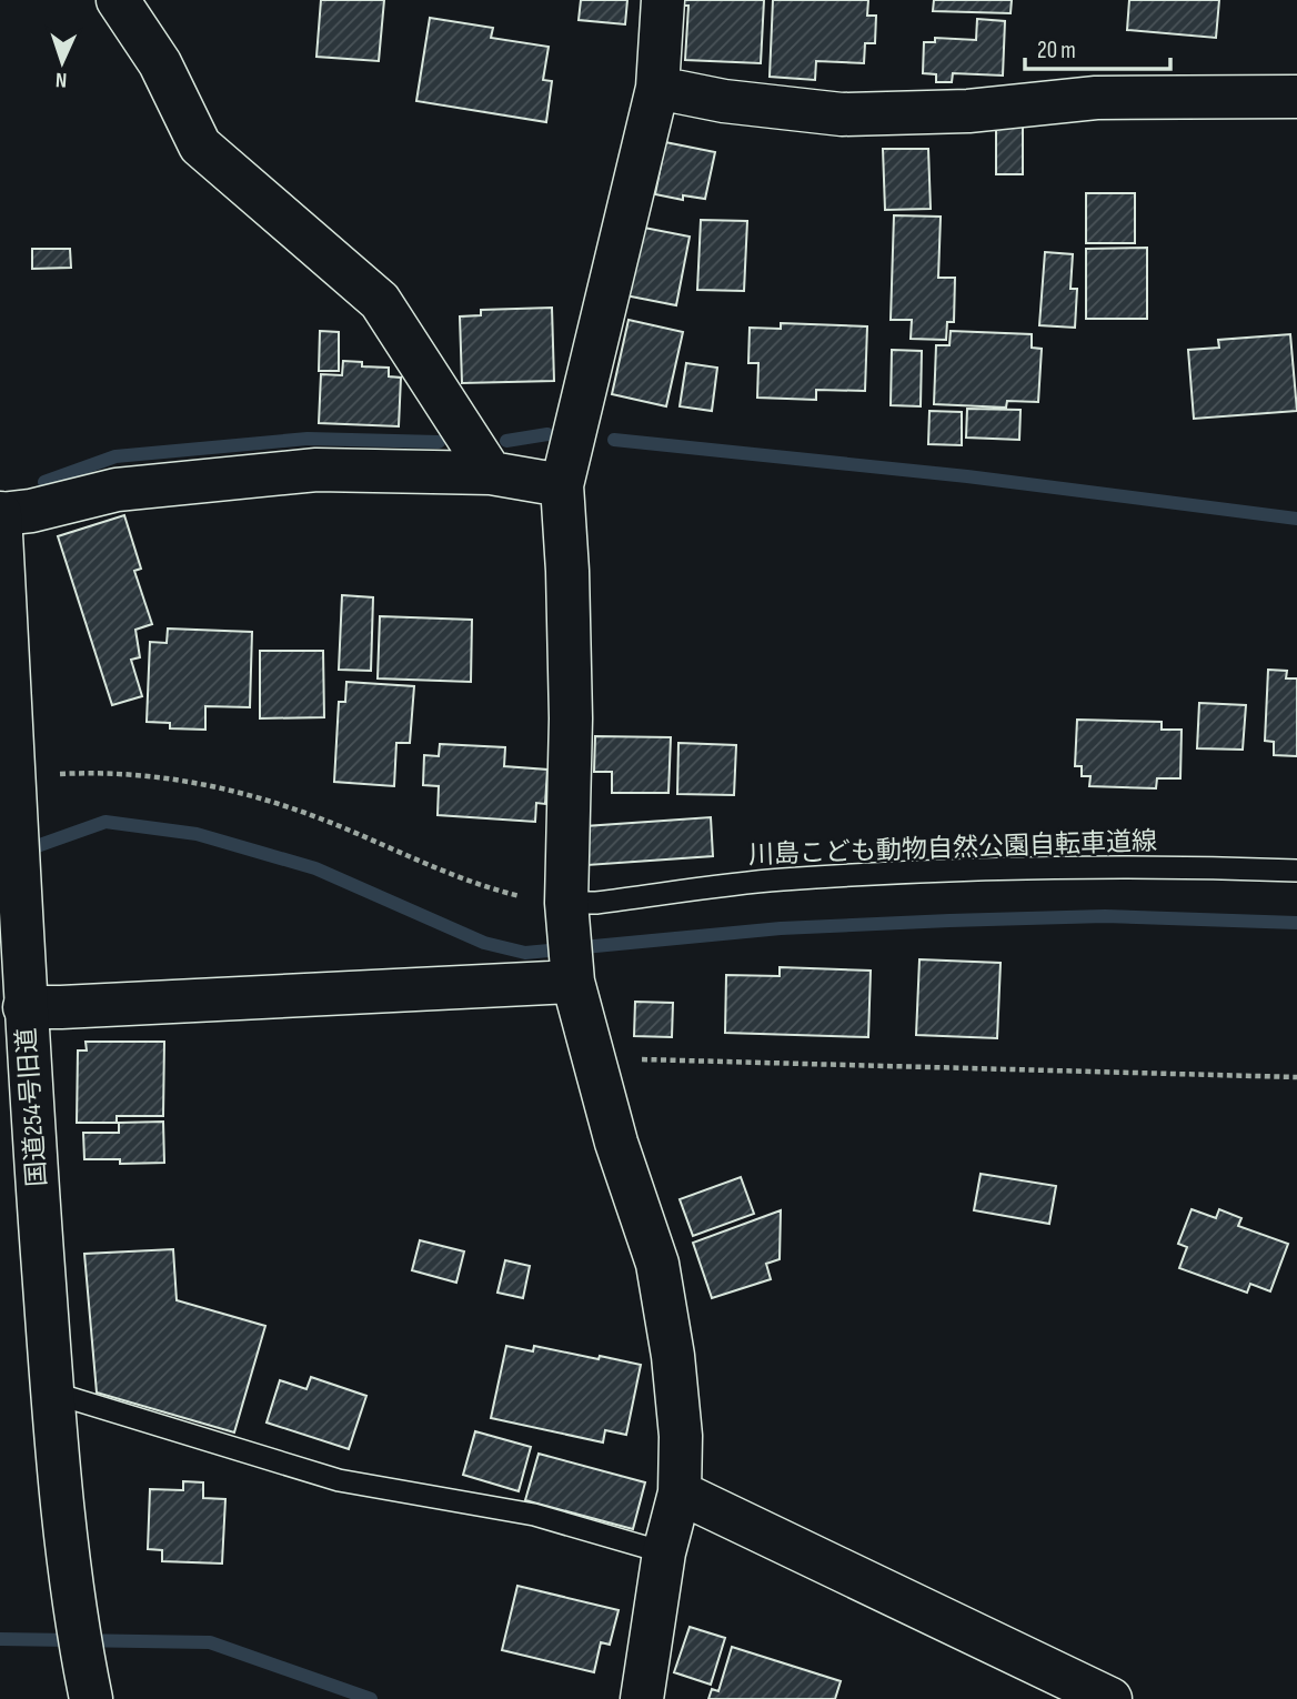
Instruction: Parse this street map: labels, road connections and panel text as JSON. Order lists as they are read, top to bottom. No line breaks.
{"streets":{"street":["国道254号旧道"],"lane":["川島こども動物自然公園自転車道線"]},"scale_bar":"20 m","north":"bottom"}
